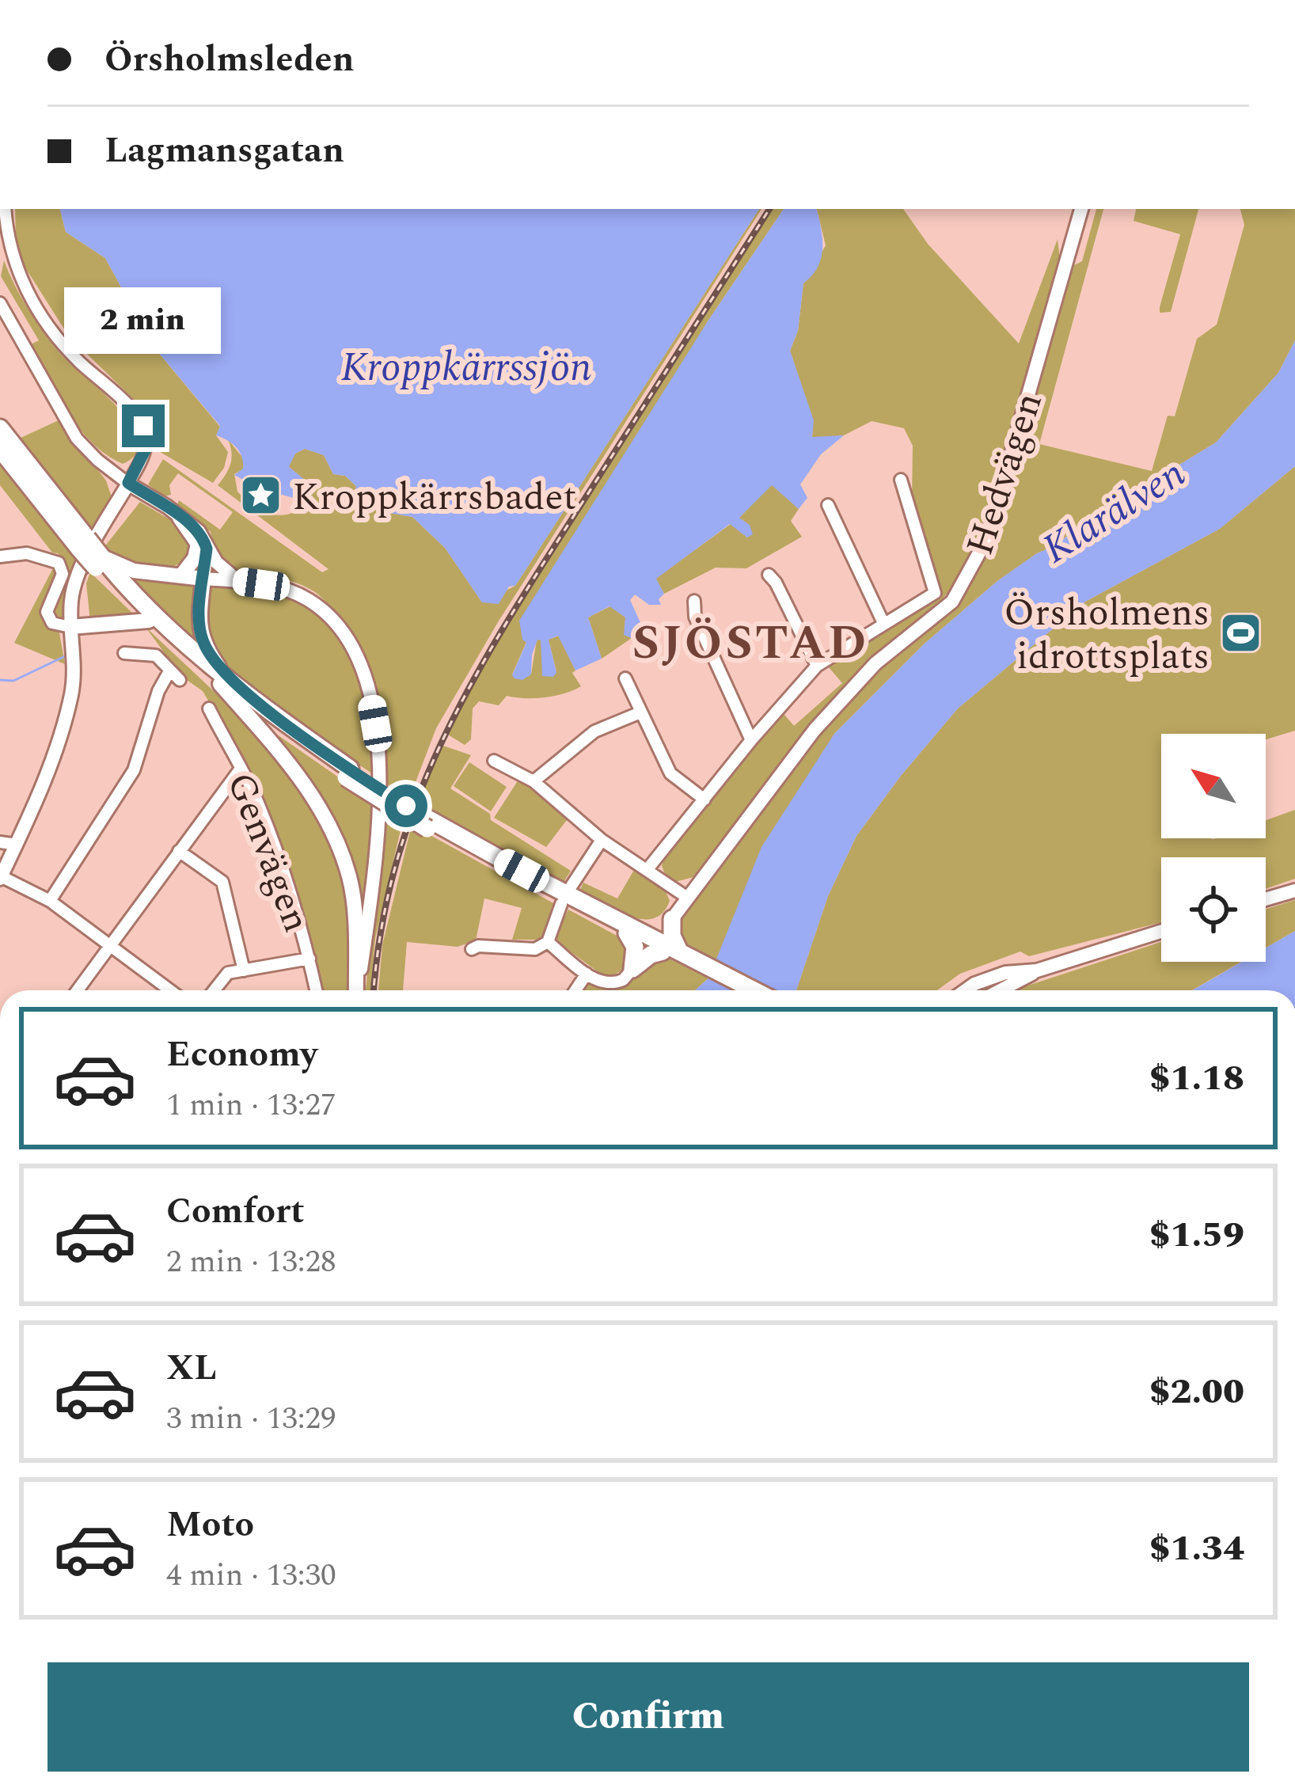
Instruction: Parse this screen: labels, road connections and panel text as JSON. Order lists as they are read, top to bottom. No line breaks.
{"streets":{"street":["Hedvägen","Genvägen"]},"districts":["SJÖSTAD"],"water":["Kroppkärrssjön","Klarälven"],"places":{"place":["Kroppkärrsbadet"],"sports":["Örsholmens idrottsplats"]},"north":"top left","page":{"banner":["Örsholmsleden","Lagmansgatan"],"bubble":"2 min","list":[{"name":"Economy","note":"1 min · 13:27","value":"$1.18"},{"name":"Comfort","note":"2 min · 13:28","value":"$1.59"},{"name":"XL","note":"3 min · 13:29","value":"$2.00"},{"name":"Moto","note":"4 min · 13:30","value":"$1.34"}],"buttons":"Confirm"}}
